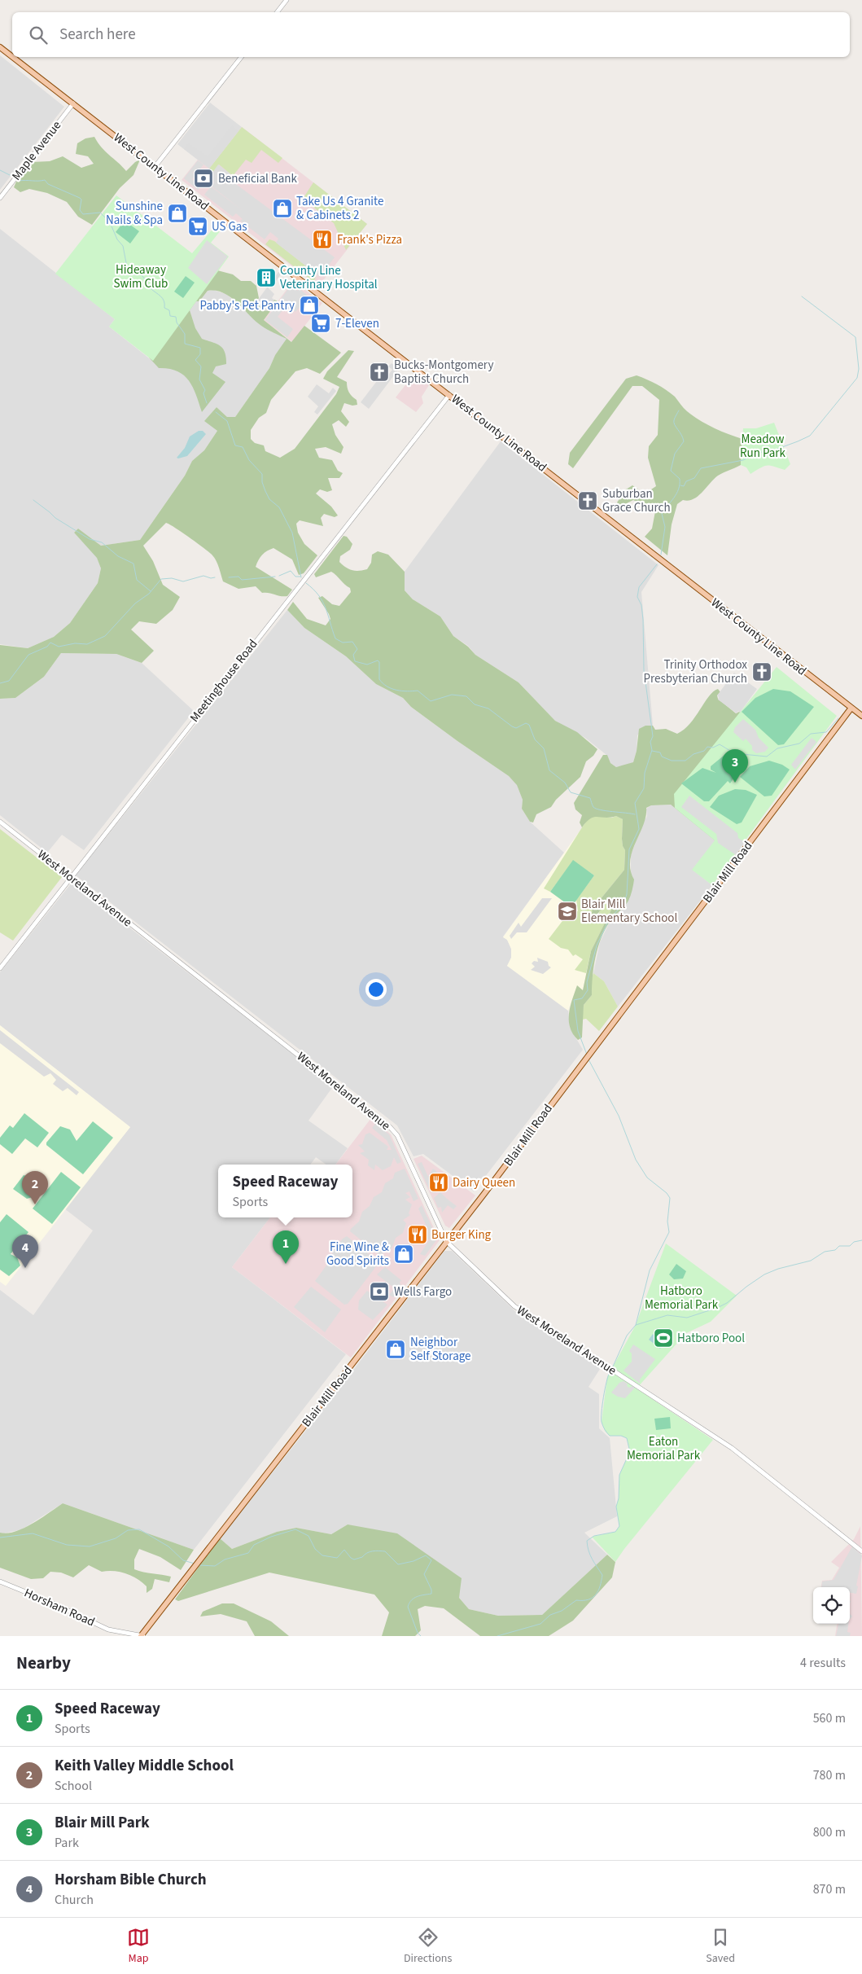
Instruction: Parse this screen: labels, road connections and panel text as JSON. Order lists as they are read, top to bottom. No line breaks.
{"streets":{"main road":["West County Line Road","Blair Mill Road"],"street":["Maple Avenue","Meetinghouse Road","West Moreland Avenue","Horsham Road"]},"crossings":[["Maple Avenue","West County Line Road"],["West County Line Road","Meetinghouse Road"],["West County Line Road","Blair Mill Road"],["Meetinghouse Road","West Moreland Avenue"],["Blair Mill Road","West Moreland Avenue"],["Blair Mill Road","Horsham Road"]],"parks":["Hideaway Swim Club","Meadow Run Park","Hatboro Memorial Park","Eaton Memorial Park"],"places":{"bank":["Beneficial Bank","Wells Fargo"],"shop":["Take Us 4 Granite & Cabinets 2","Sunshine Nails & Spa","Pabby's Pet Pantry","Fine Wine & Good Spirits","Neighbor Self Storage"],"supermarket":["US Gas","7-Eleven"],"restaurant":["Frank's Pizza","Dairy Queen","Burger King"],"building":["County Line Veterinary Hospital"],"church":["Bucks-Montgomery Baptist Church","Suburban Grace Church","Trinity Orthodox Presbyterian Church"],"school or university":["Blair Mill Elementary School"],"sports":["Hatboro Pool"]},"page":{"search":"Search here","pins":["3","2","1","4"],"popup":["Speed Raceway","Sports"],"heading":["Nearby","4 results"],"list":[{"mark":"1","name":"Speed Raceway","note":"Sports","value":"560 m"},{"mark":"2","name":"Keith Valley Middle School","note":"School","value":"780 m"},{"mark":"3","name":"Blair Mill Park","note":"Park","value":"800 m"},{"mark":"4","name":"Horsham Bible Church","note":"Church","value":"870 m"}],"nav":["Map","Directions","Saved"]}}
